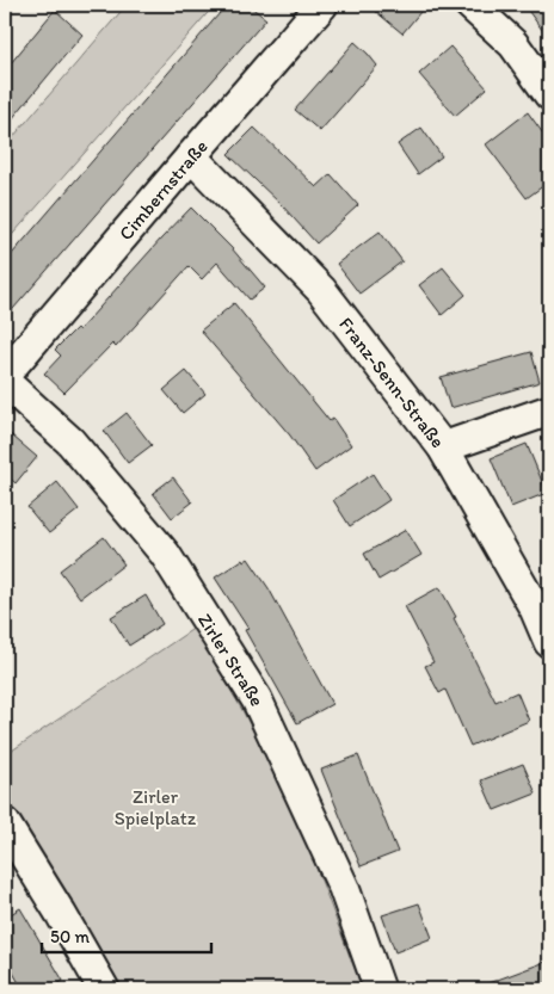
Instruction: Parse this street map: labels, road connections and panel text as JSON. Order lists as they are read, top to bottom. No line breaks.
{"streets":{"street":["Cimbernstraße","Franz-Senn-Straße","Zirler Straße"]},"crossings":[["Cimbernstraße","Franz-Senn-Straße"]],"parks":["Zirler Spielplatz"],"scale_bar":"50 m"}
